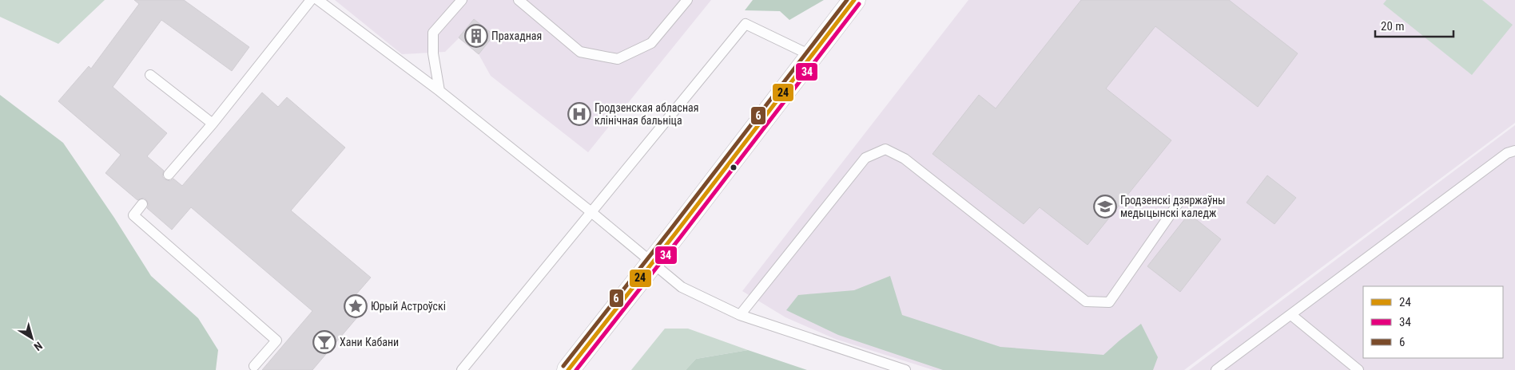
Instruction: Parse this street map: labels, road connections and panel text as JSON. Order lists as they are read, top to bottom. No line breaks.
{"places":{"building":["Прахадная"],"hospital":["Гродзенская абласная клінічная бальніца"],"school or university":["Гродзенскі дзяржаўны медыцынскі каледж"],"place":["Юрый Астроўскі"],"bar":["Хани Кабани"]},"lines":["transit line 24","transit line 6","transit line 34"],"legend":["24","34","6"],"scale_bar":"20 m","north":"bottom right"}
